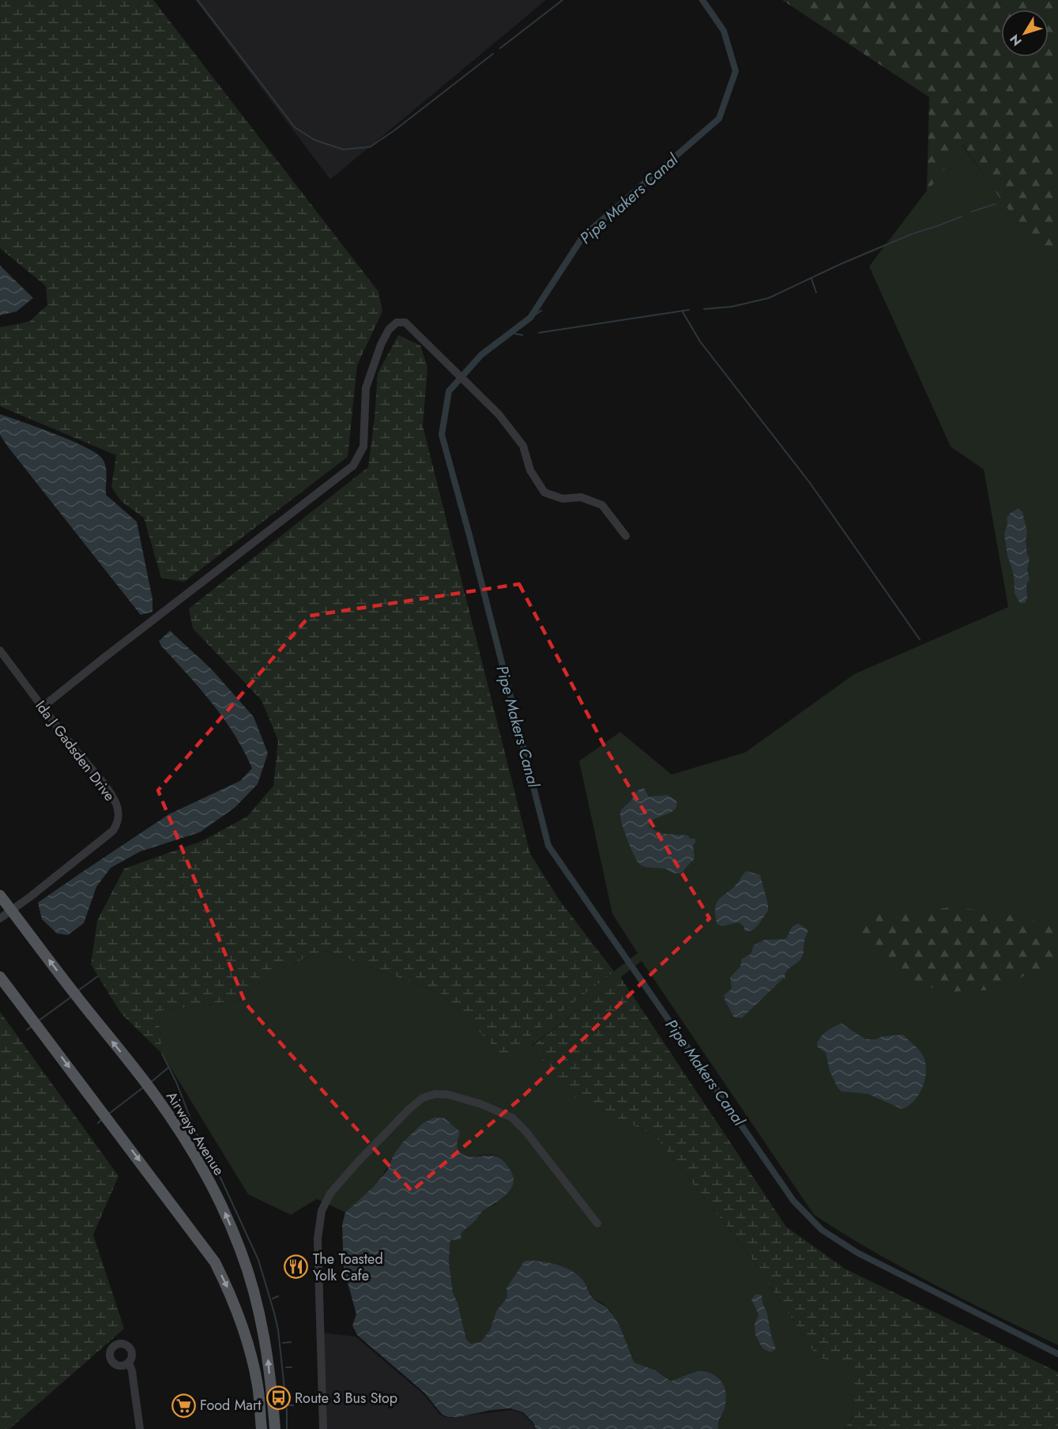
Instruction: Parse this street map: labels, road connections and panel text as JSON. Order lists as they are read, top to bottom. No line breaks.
{"streets":{"main road":["Airways Avenue"],"street":["Ida J Gadsden Drive"]},"crossings":[["Ida J Gadsden Drive","Airways Avenue"]],"water":["Pipe Makers Canal"],"places":{"restaurant":["The Toasted Yolk Cafe"],"bus stop":["Route 3 Bus Stop"],"supermarket":["Food Mart"]},"north":"bottom left"}
